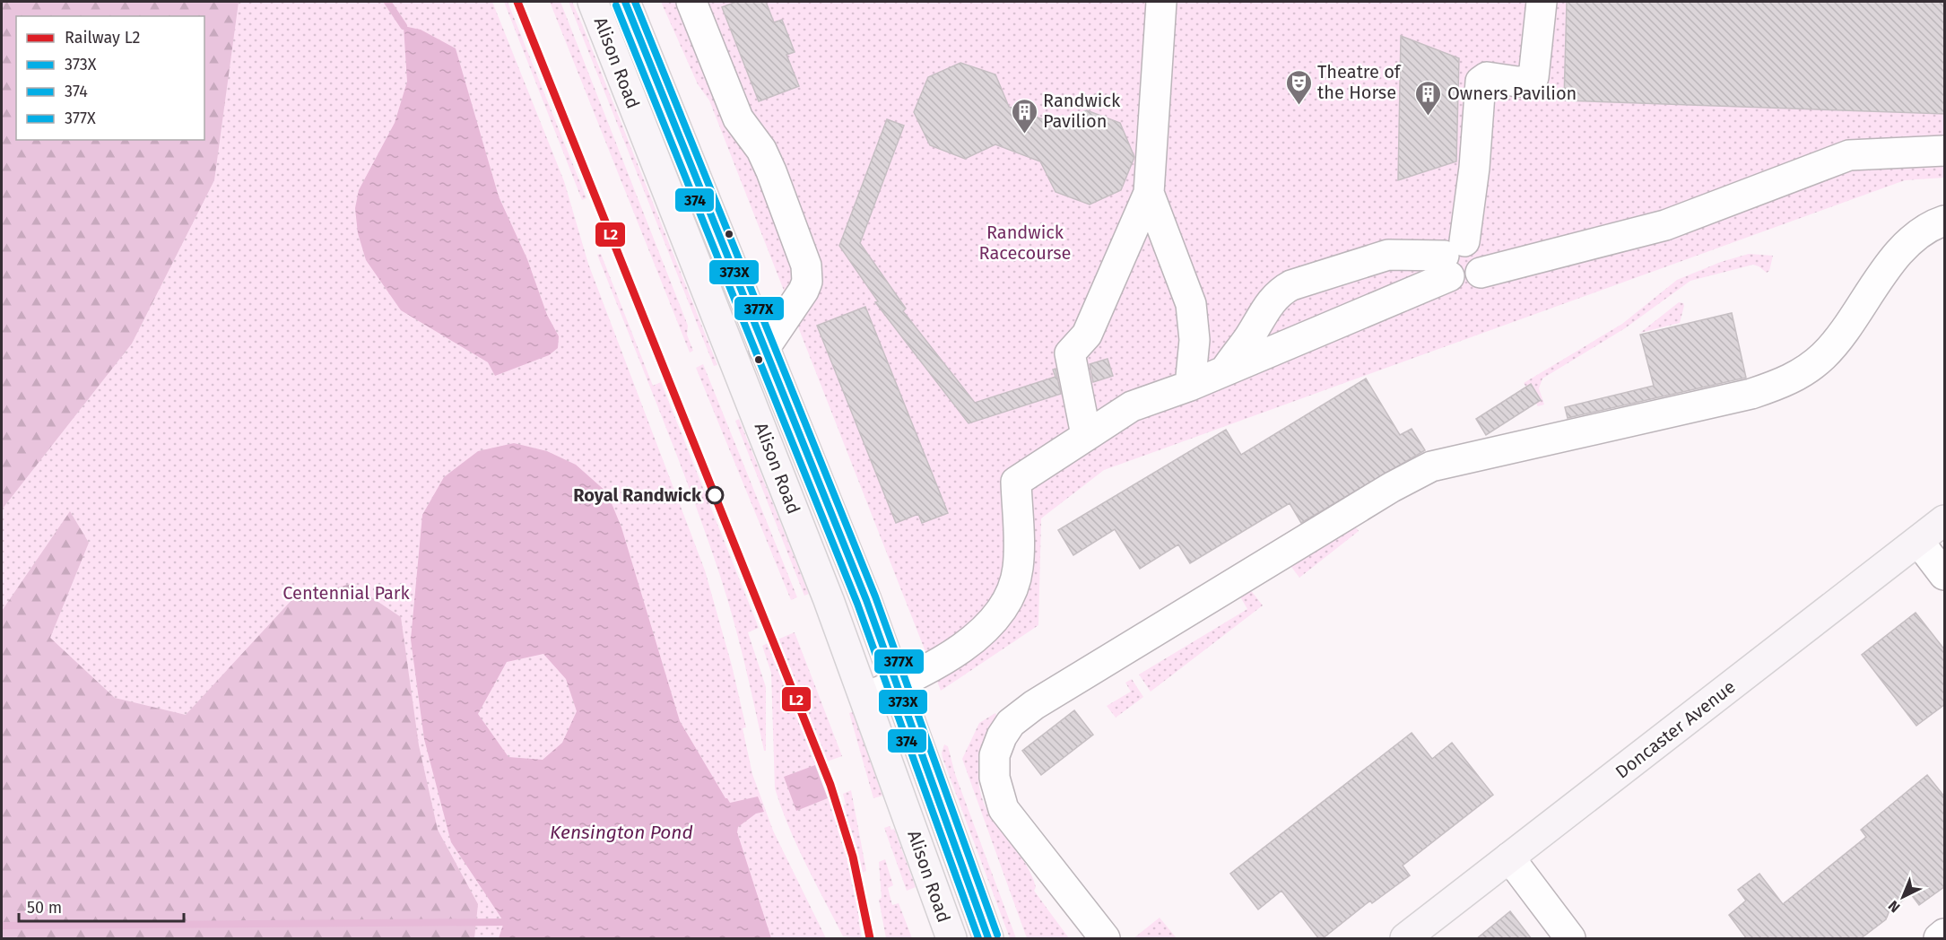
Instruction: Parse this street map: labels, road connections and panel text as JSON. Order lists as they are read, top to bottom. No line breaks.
{"streets":{"main road":["Alison Road","Doncaster Avenue"]},"water":["Kensington Pond"],"parks":["Randwick Racecourse","Centennial Park"],"places":{"theatre":["Theatre of the Horse"],"building":["Owners Pavilion","Randwick Pavilion"],"other":["Royal Randwick"]},"lines":["rail line L2","transit line 373X","transit line 377X","transit line 374"],"legend":["Railway L2","373X","374","377X"],"scale_bar":"50 m","north":"bottom left"}
